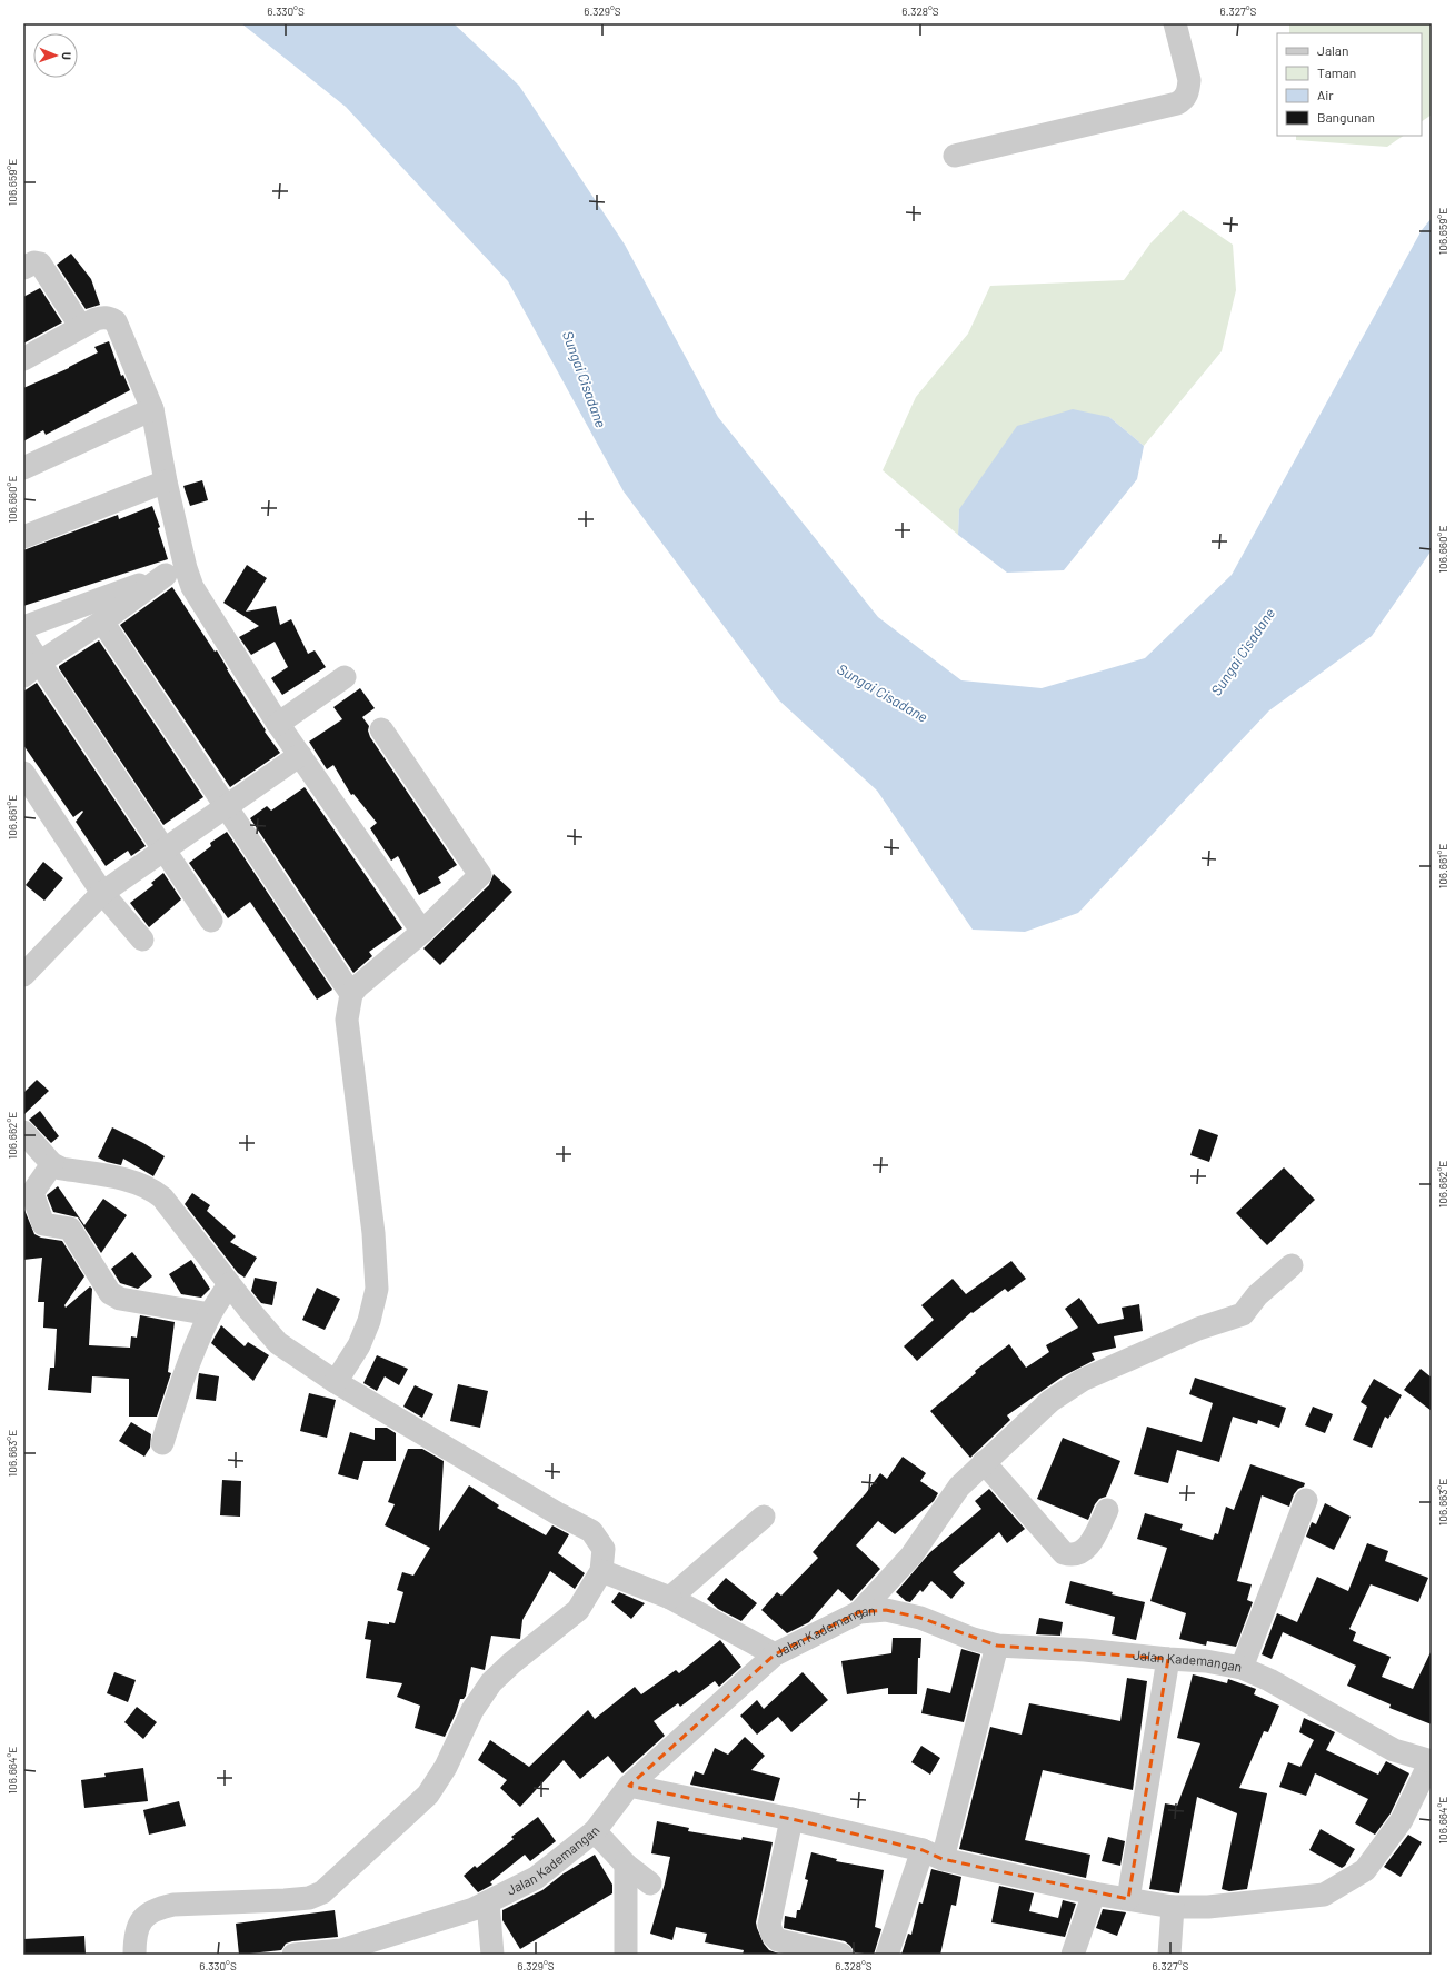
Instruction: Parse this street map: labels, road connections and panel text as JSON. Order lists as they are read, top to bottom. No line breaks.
{"streets":{"street":["Jalan Kademangan"]},"water":["Sungai Cisadane"],"legend":["Jalan","Taman","Air","Bangunan"],"north":"right","coordinates":["6.330°S","6.329°S","6.328°S","6.327°S","106.659°E","106.660°E","106.661°E","106.662°E","106.663°E","106.664°E"]}
